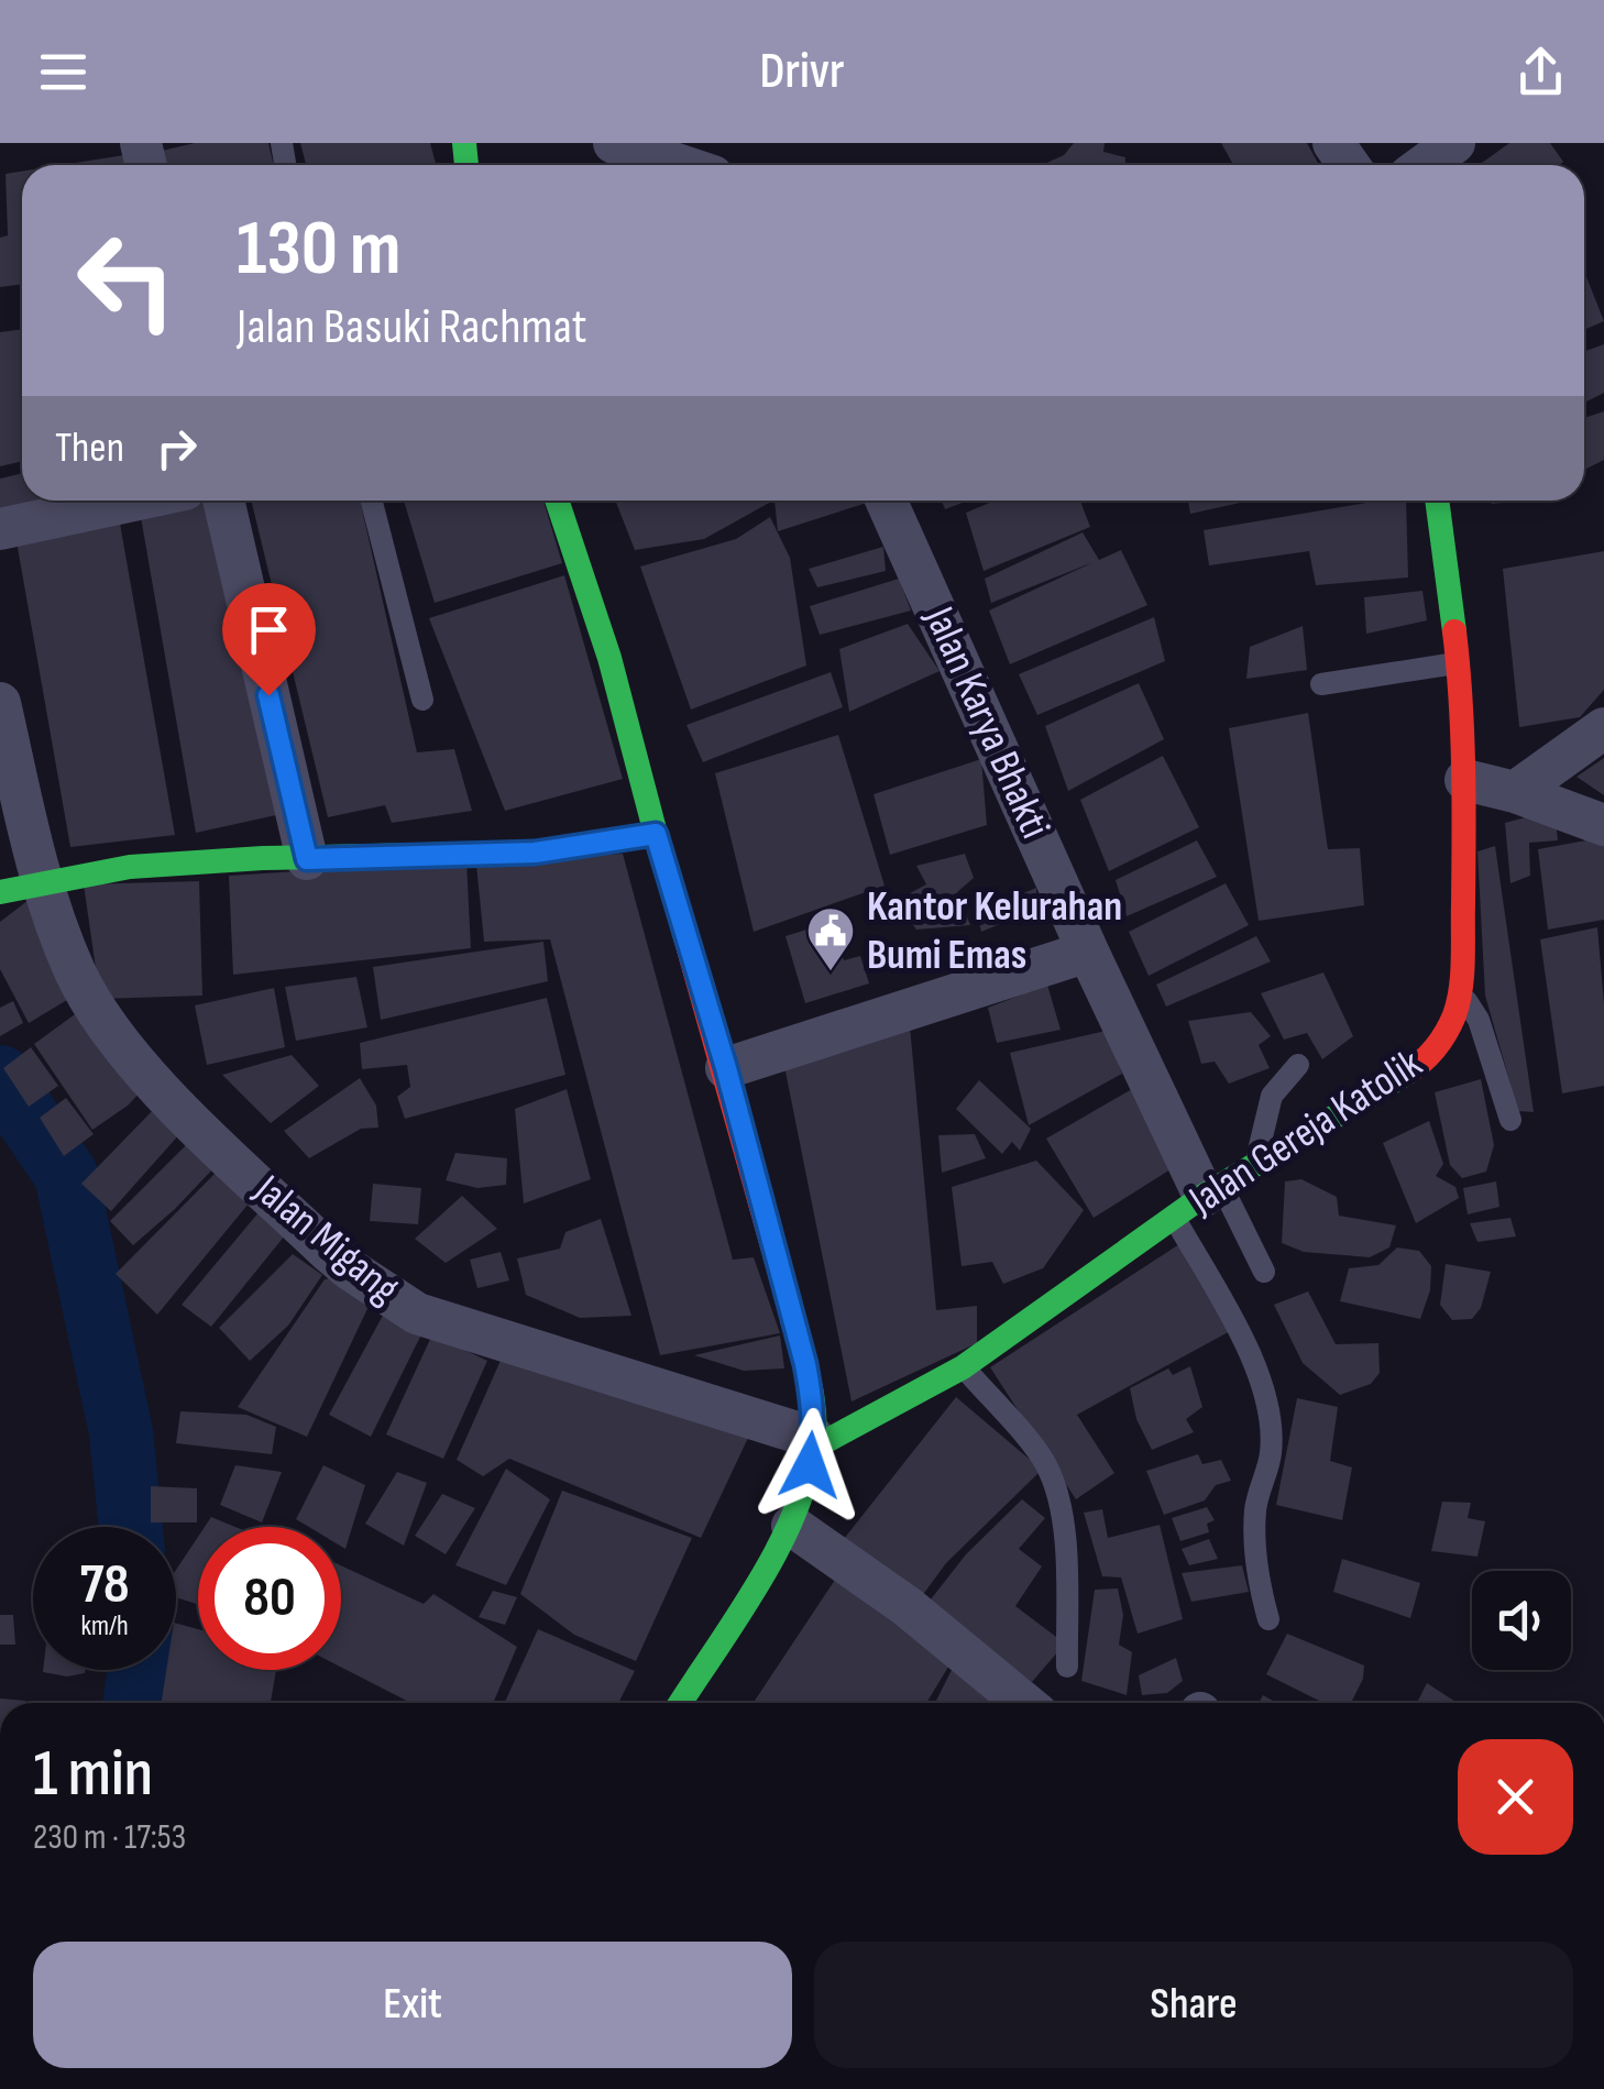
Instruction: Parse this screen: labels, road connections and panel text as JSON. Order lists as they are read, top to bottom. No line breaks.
{"streets":{"main road":["Jalan Gereja Katolik"],"street":["Jalan Karya Bhakti","Jalan Migang"]},"crossings":[["Jalan Karya Bhakti","Jalan Gereja Katolik"],["Jalan Gereja Katolik","Jalan Migang"]],"places":{"public building":["Kantor Kelurahan Bumi Emas"]},"page":{"header":"Drivr","turn":["130 m","Jalan Basuki Rachmat"],"then":"Then","speed":"78 km/h","limit":"80","heading":["1 min","230 m · 17:53"],"buttons":["Exit","Share"]}}
